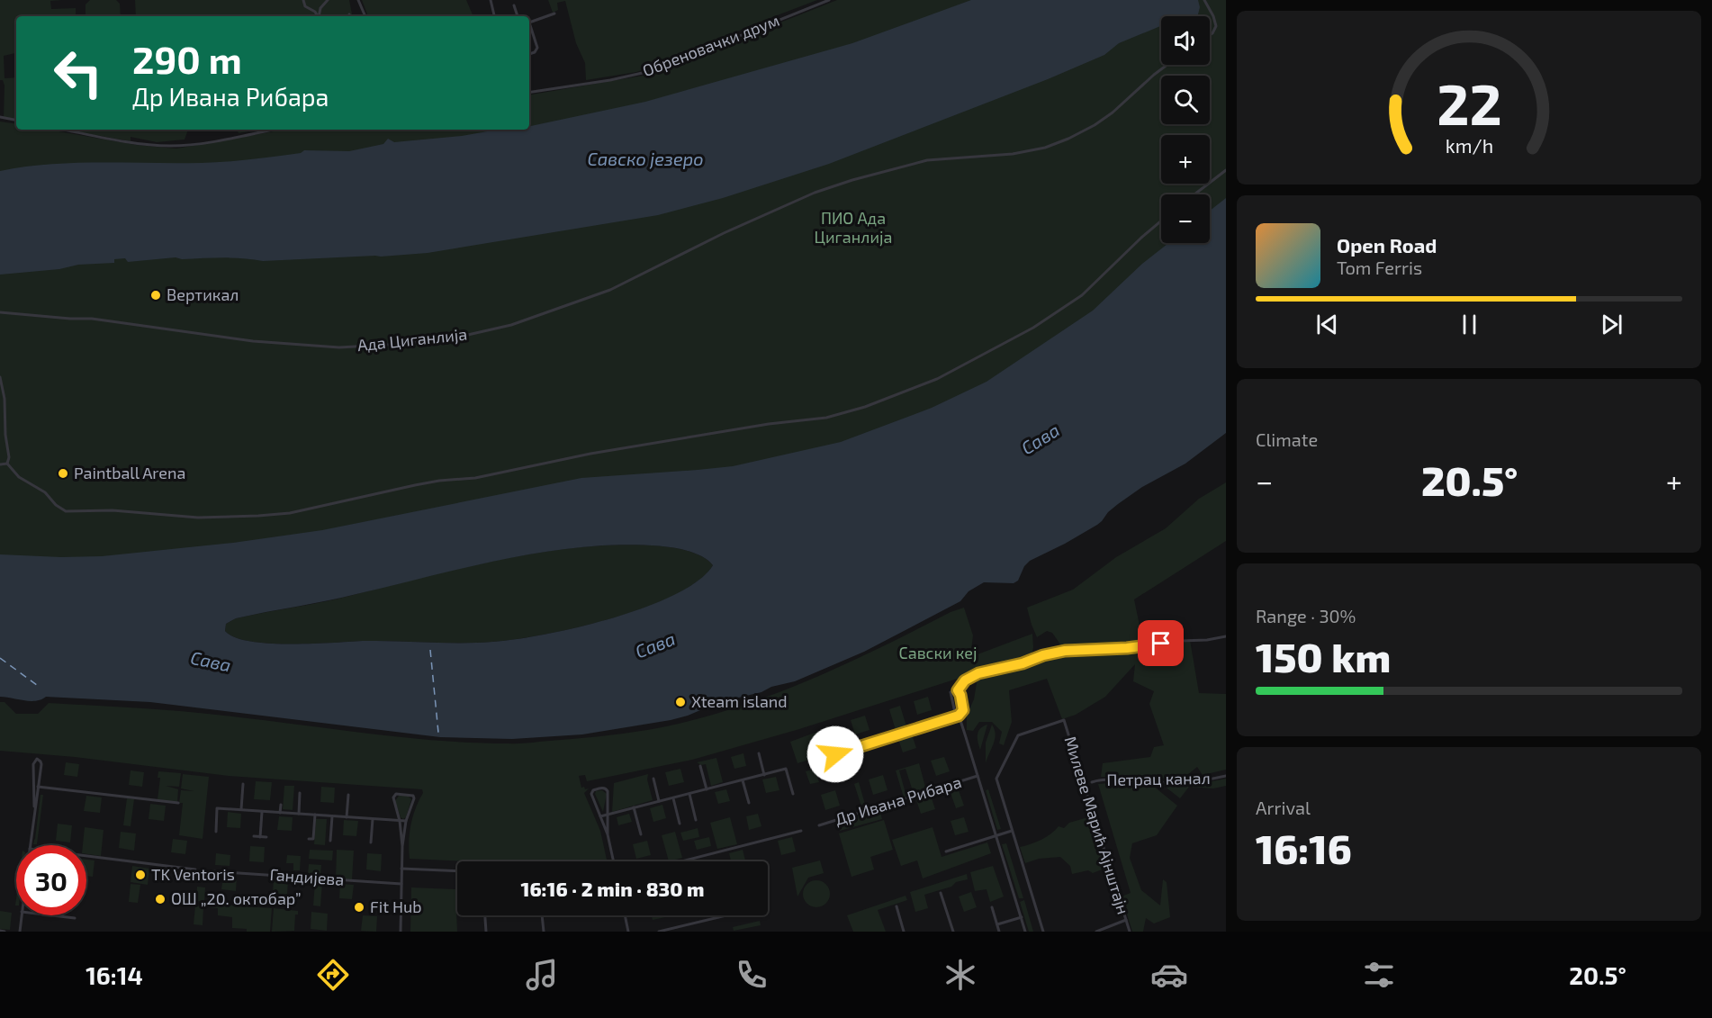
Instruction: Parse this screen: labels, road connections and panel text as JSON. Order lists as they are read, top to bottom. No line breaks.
{"streets":{"street":["Обреновачки друм","Ада Циганлија","Петрац канал","Др Ивана Рибара","Милеве Марић Ајнштајн","Гандијева"]},"water":["Савско језеро","Сава"],"parks":["ПИО Ада Циганлија","Савски кеј"],"places":["Вертикал","Paintball Arena","Xteam island","TK Ventoris","ОШ „20. октобар”","Fit Hub"],"page":{"map_buttons":["+","−"],"turn":["290 m","Др Ивана Рибара"],"song":["Open Road","Tom Ferris"],"tile":["Climate",["Range · 30%","150 km"],["Arrival","16:16"]],"heat":["−","20.5°","+"],"limit":"30","trip":"16:16 · 2 min · 830 m","tabs":["16:14","20.5°"],"gauge":["22","km/h"]}}
